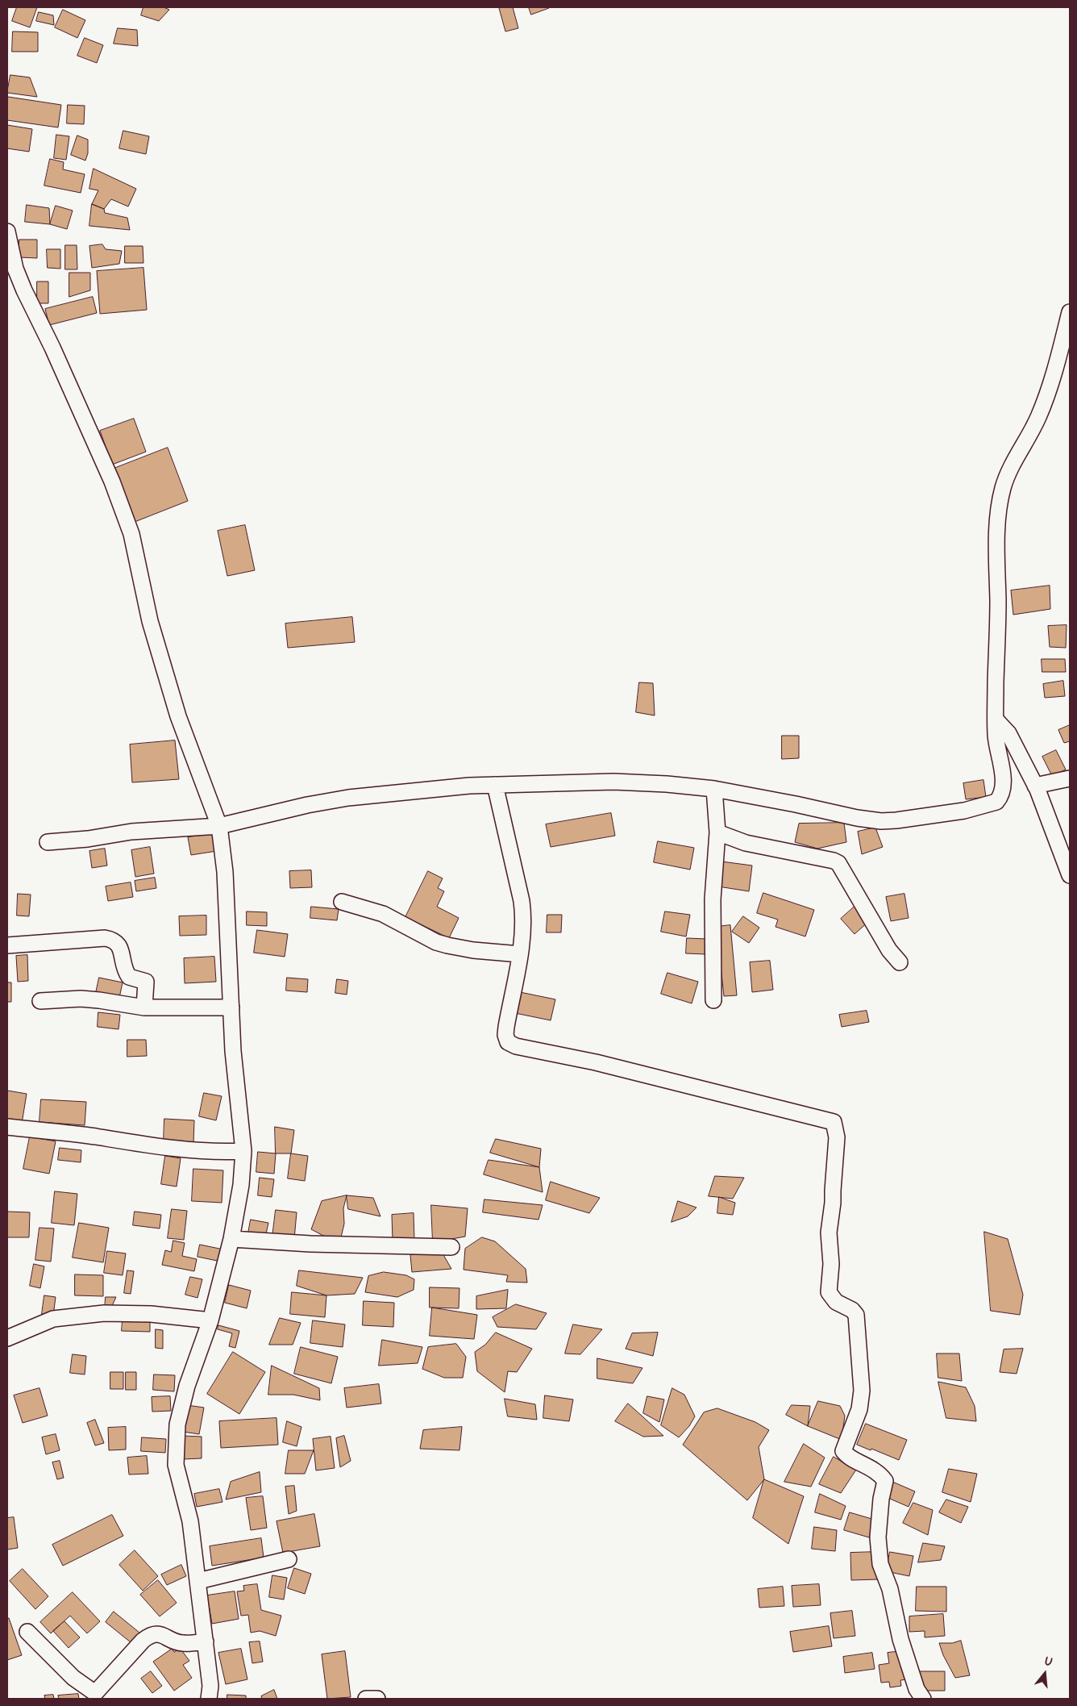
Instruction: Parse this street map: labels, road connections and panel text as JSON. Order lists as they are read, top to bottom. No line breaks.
{"north":"top"}
